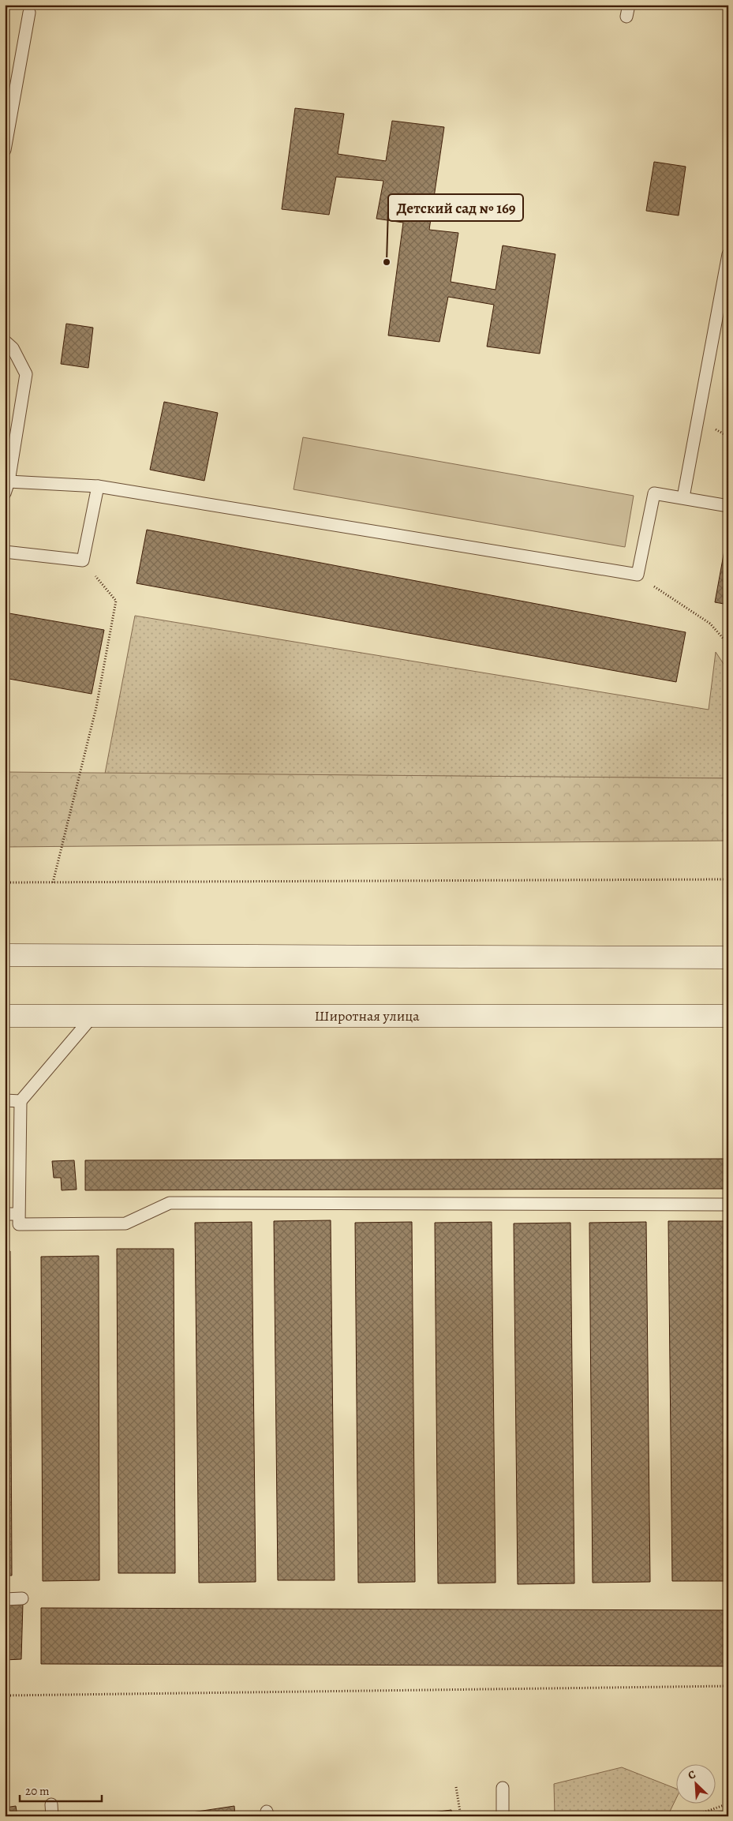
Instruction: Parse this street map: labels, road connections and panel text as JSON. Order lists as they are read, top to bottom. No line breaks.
{"streets":{"main road":["Широтная улица"]},"places":["Детский сад № 169"],"scale_bar":"20 m","north":"top left"}
